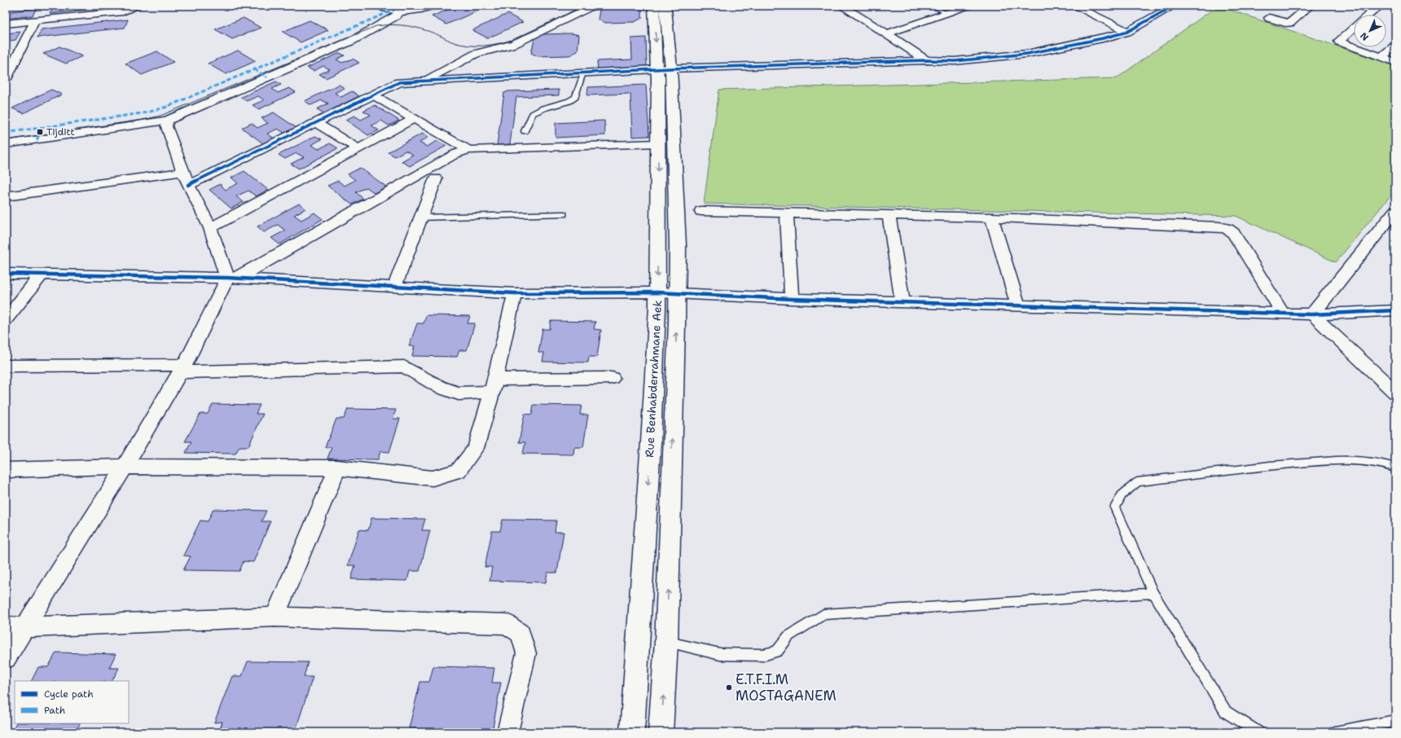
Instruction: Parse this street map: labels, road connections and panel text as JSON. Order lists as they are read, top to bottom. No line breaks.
{"streets":{"main road":["Rue Benhabderrahmane Aek"]},"places":{"transit":["Tijditt"],"other":["E.T.F.I.M MOSTAGANEM"]},"legend":["Cycle path","Path"],"north":"bottom left"}
